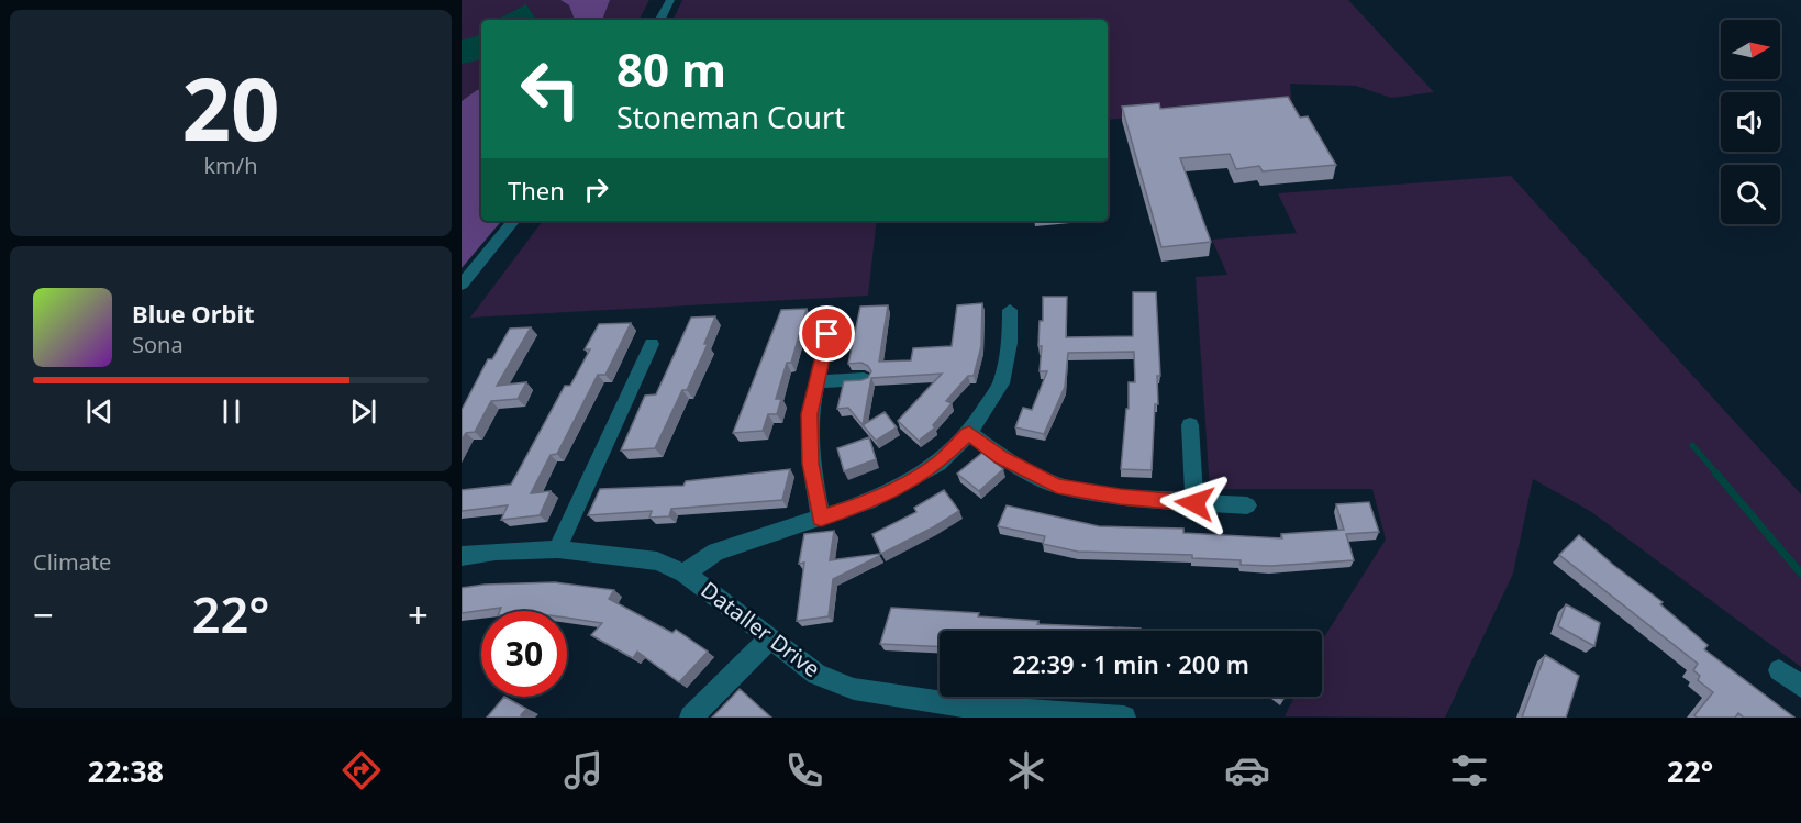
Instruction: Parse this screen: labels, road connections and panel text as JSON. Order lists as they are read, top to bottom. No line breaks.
{"streets":{"street":["Dataller Drive"]},"north":"right","page":{"tile":[["20","km/h"],"Climate"],"turn":["80 m","Stoneman Court"],"then":"Then","song":["Blue Orbit","Sona"],"heat":["−","22°","+"],"limit":"30","trip":"22:39 · 1 min · 200 m","tabs":["22:38","22°"]}}
